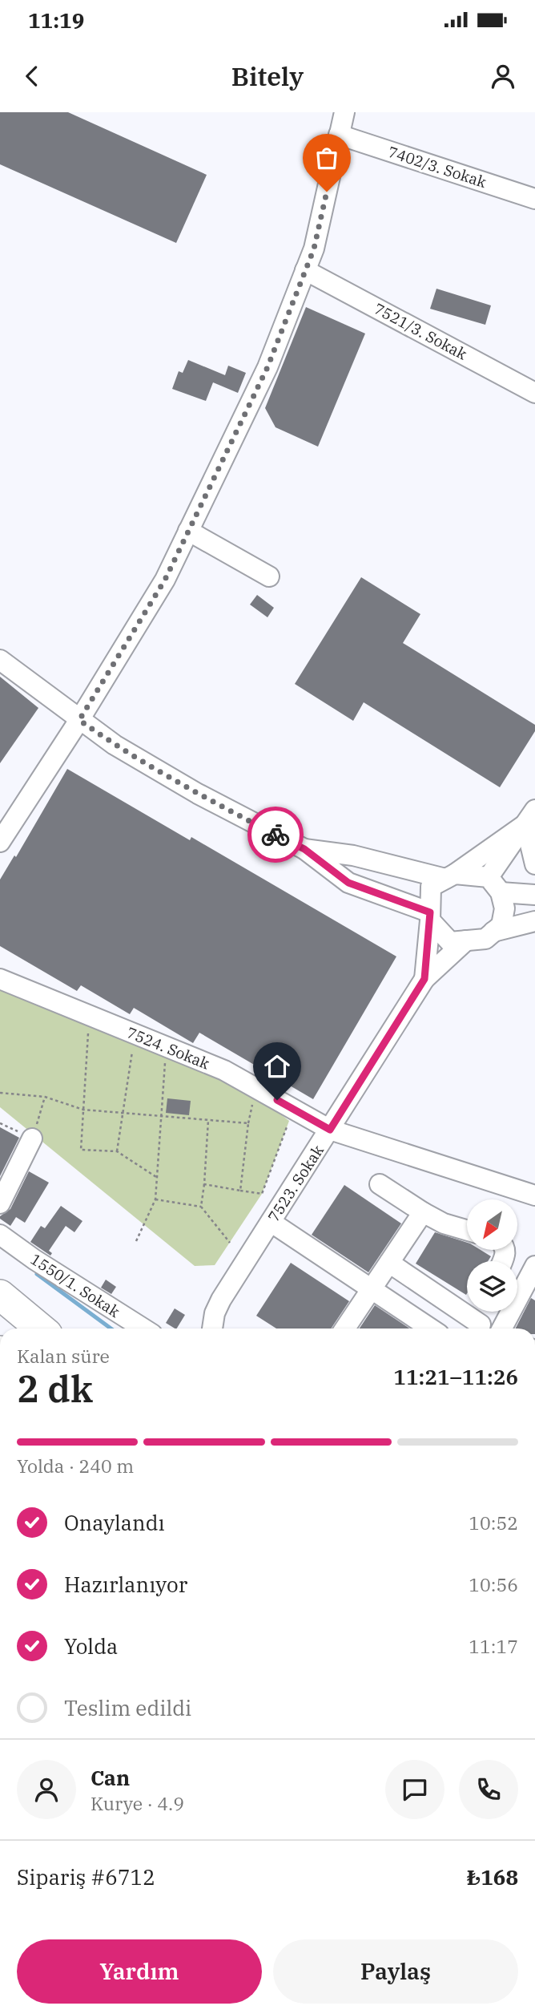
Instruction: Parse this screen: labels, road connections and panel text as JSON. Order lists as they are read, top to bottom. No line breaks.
{"streets":{"street":["7402/3. Sokak","7521/3. Sokak","7524. Sokak","7523. Sokak","1550/1. Sokak"]},"crossings":[["7524. Sokak","7523. Sokak"]],"north":"bottom left","page":{"status":"11:19","header":"Bitely","heading":["2 dk","Kalan süre","11:21–11:26"],"panel":["Can","Kurye · 4.9","Sipariş #6712","₺168"],"bar":"Yolda · 240 m","list":[["Onaylandı","10:52"],["Hazırlanıyor","10:56"],["Yolda","11:17"],"Teslim edildi"],"buttons":["Yardım","Paylaş"]}}
